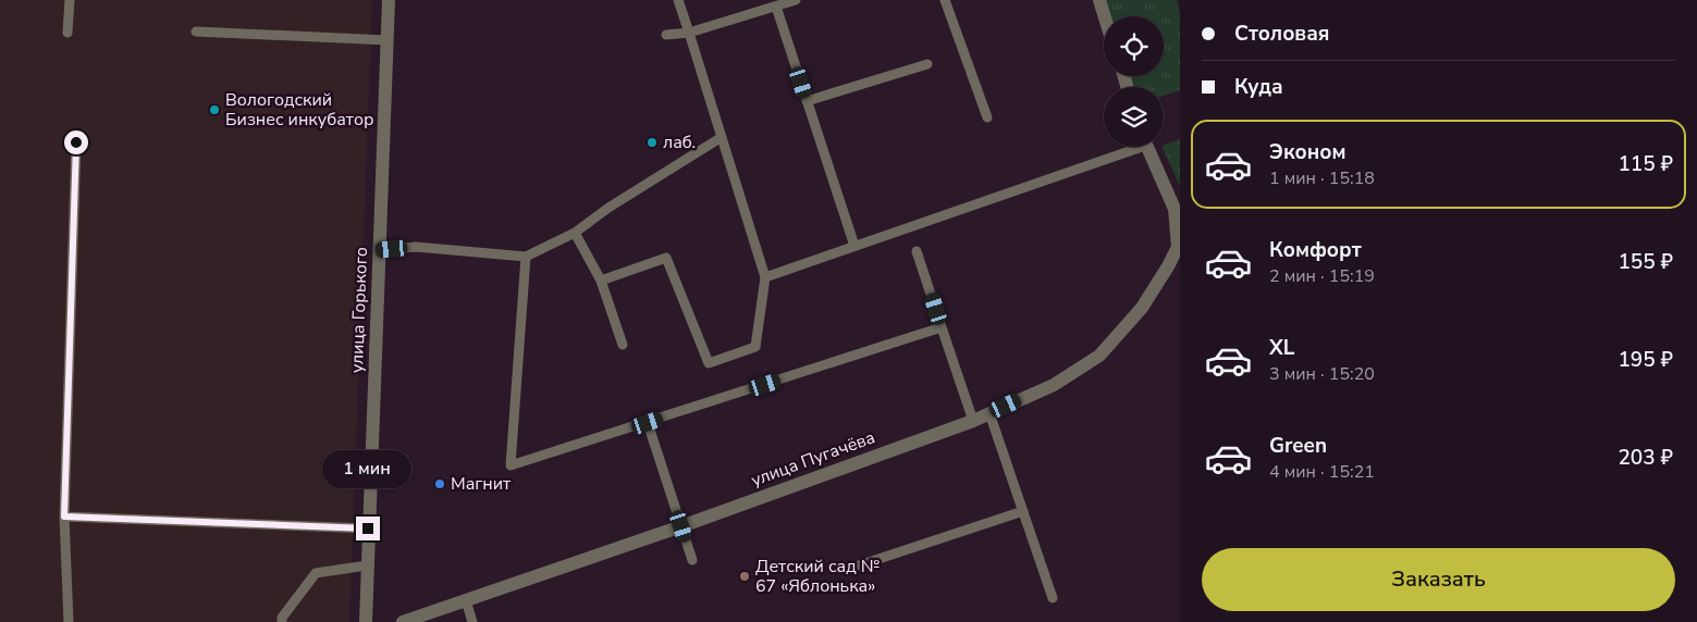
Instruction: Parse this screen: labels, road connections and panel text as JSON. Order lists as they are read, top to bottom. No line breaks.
{"streets":{"street":["улица Горького","улица Пугачёва"]},"places":["Вологодский Бизнес инкубатор","лаб.","Магнит","Детский сад № 67 «Яблонька»"],"page":{"banner":["Столовая","Куда"],"list":[{"name":"Эконом","note":"1 мин · 15:18","value":"115 ₽"},{"name":"Комфорт","note":"2 мин · 15:19","value":"155 ₽"},{"name":"XL","note":"3 мин · 15:20","value":"195 ₽"},{"name":"Green","note":"4 мин · 15:21","value":"203 ₽"}],"bubble":"1 мин","buttons":"Заказать"}}
